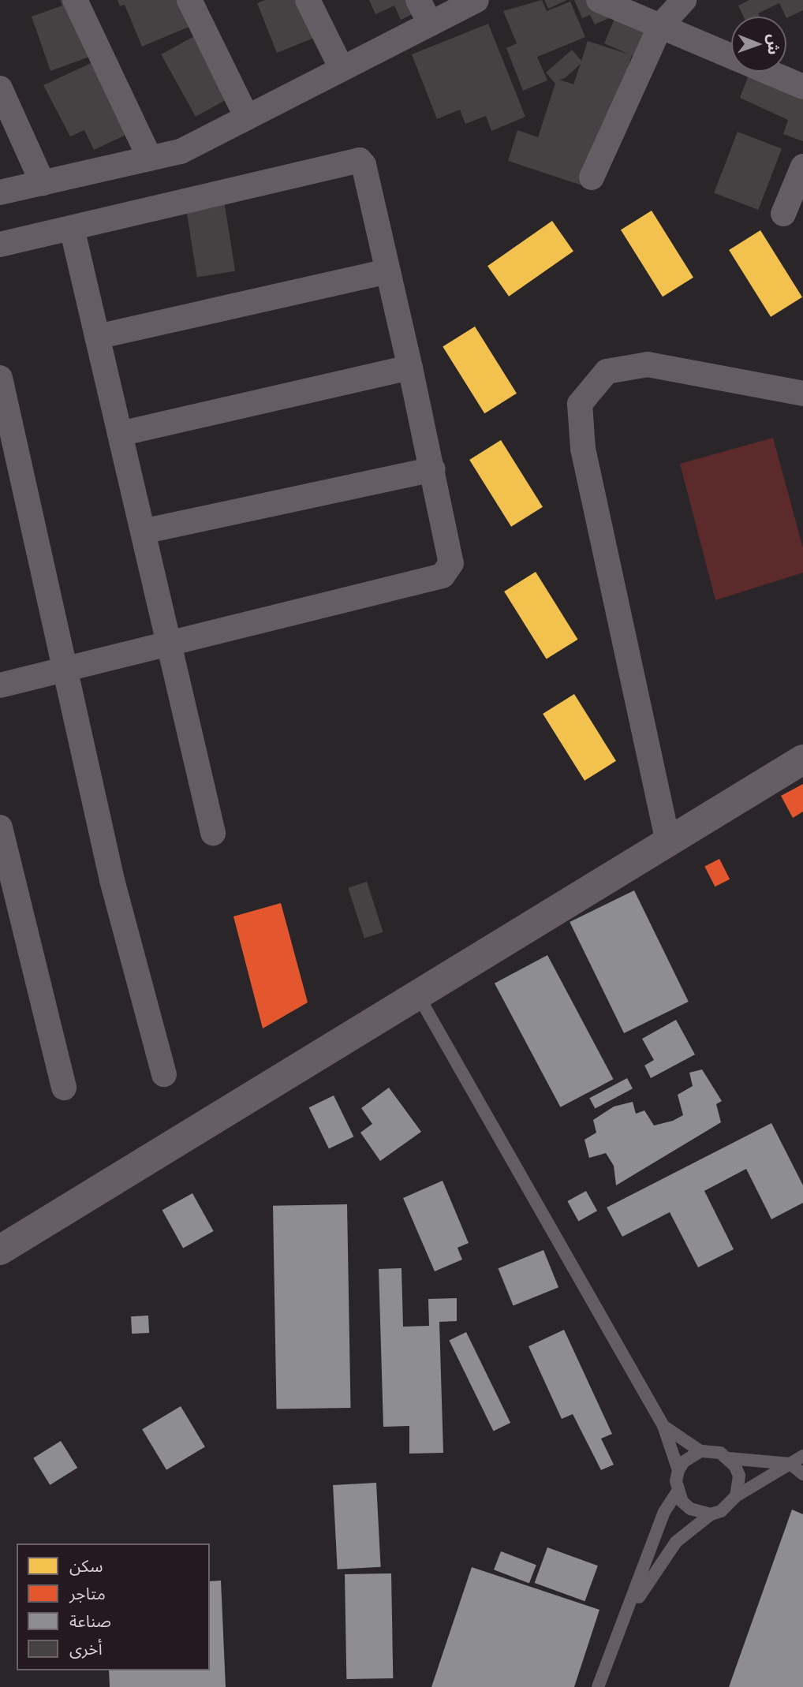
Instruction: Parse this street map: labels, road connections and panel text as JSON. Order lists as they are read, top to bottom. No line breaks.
{"legend":["سكن","متاجر","صناعة","أخرى"],"north":"right"}
